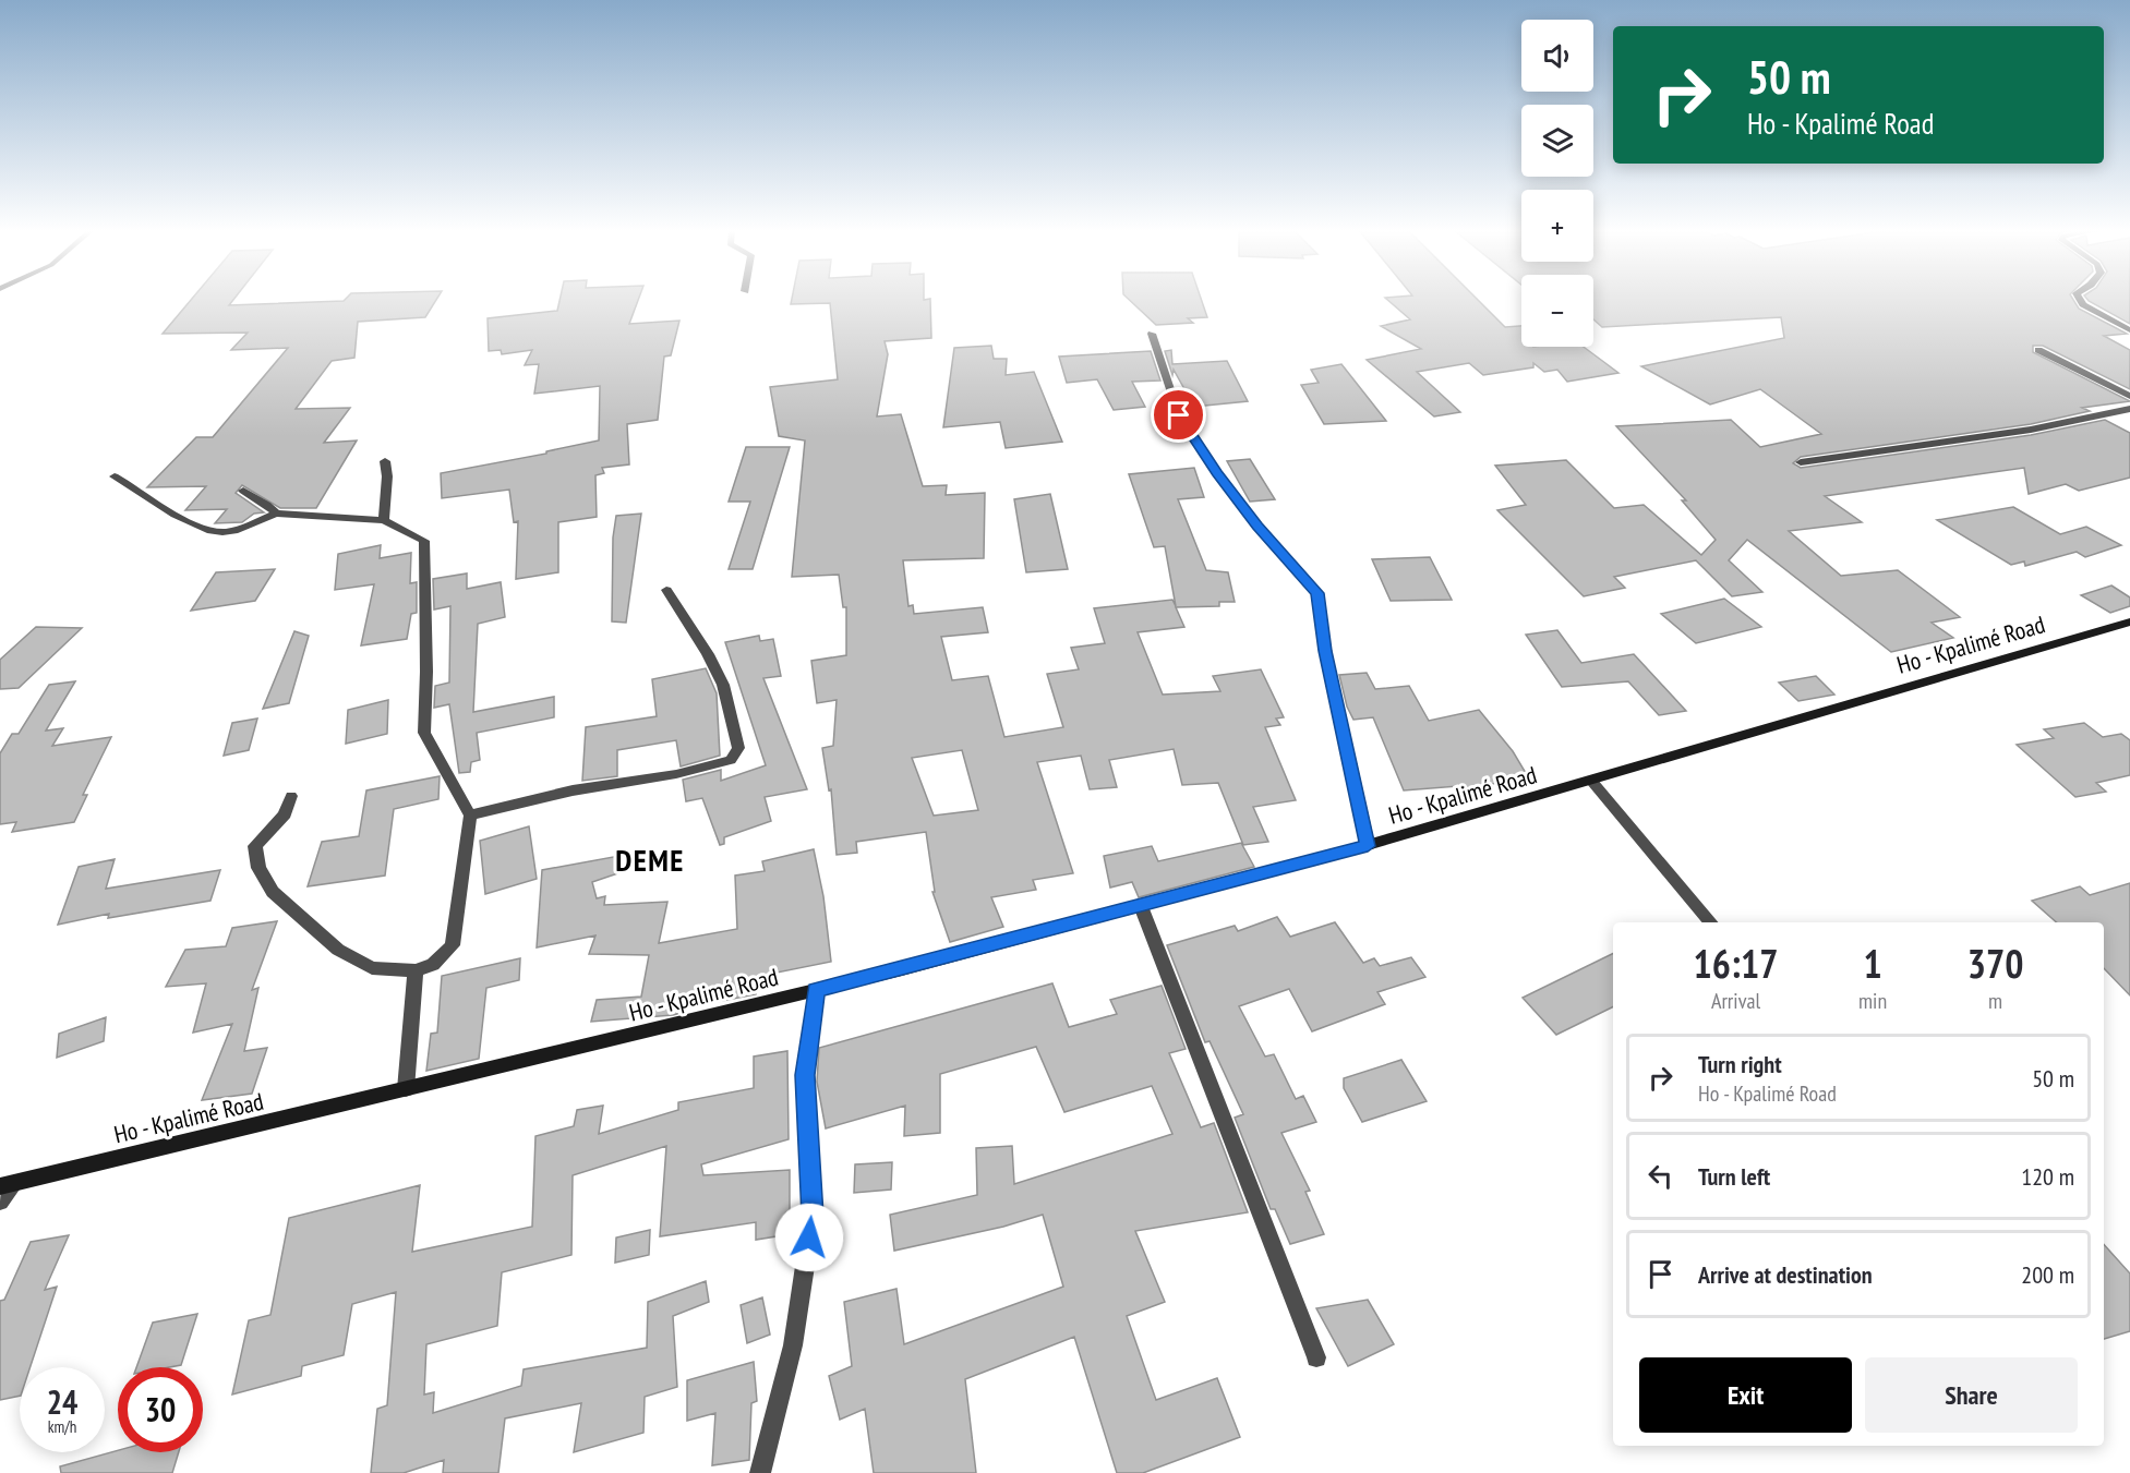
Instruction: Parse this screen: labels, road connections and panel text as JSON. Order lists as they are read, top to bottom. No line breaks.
{"streets":{"main road":["Ho - Kpalimé Road"]},"districts":["DEME"],"page":{"map_buttons":["+","−"],"turn":["50 m","Ho - Kpalimé Road"],"eta":["16:17","Arrival","1","min","370","m"],"list":[{"name":"Turn right","note":"Ho - Kpalimé Road","value":"50 m"},{"name":"Turn left","value":"120 m"},{"name":"Arrive at destination","value":"200 m"}],"buttons":["Exit","Share"],"speed":"24 km/h","limit":"30"}}
